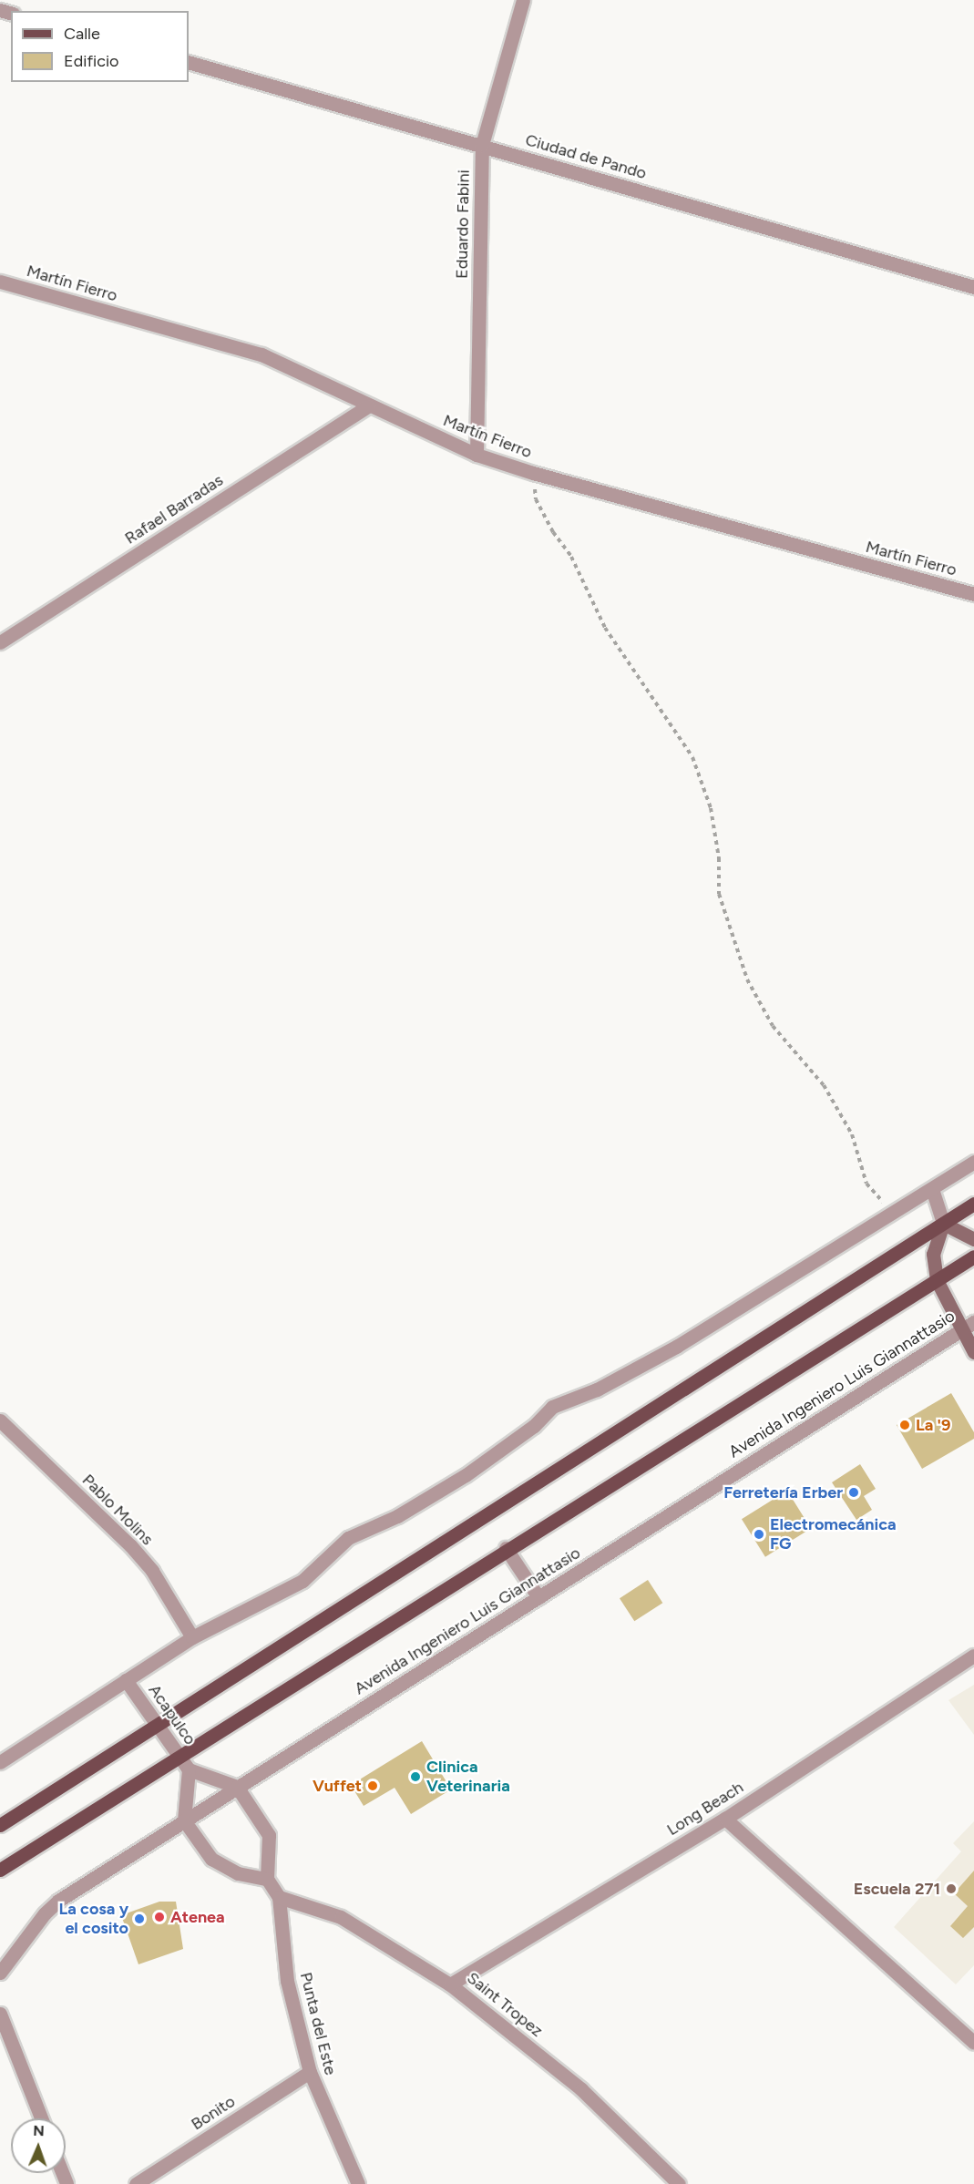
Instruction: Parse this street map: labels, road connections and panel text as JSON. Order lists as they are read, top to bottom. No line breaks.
{"streets":{"street":["Ciudad de Pando","Eduardo Fabini","Martín Fierro","Rafael Barradas","Avenida Ingeniero Luis Giannattasio","Pablo Molins","Acapulco","Long Beach","Saint Tropez","Punta del Este","Bonito"]},"crossings":[["Ciudad de Pando","Eduardo Fabini"],["Eduardo Fabini","Martín Fierro"],["Martín Fierro","Rafael Barradas"],["Avenida Ingeniero Luis Giannattasio","Acapulco"],["Long Beach","Saint Tropez"],["Saint Tropez","Punta del Este"],["Punta del Este","Bonito"]],"places":["La '9","Ferretería Erber","Electromecánica FG","Clinica Veterinaria","Vuffet","Escuela 271","Atenea","La cosa y el cosito"],"legend":["Calle","Edificio"],"north":"top"}
